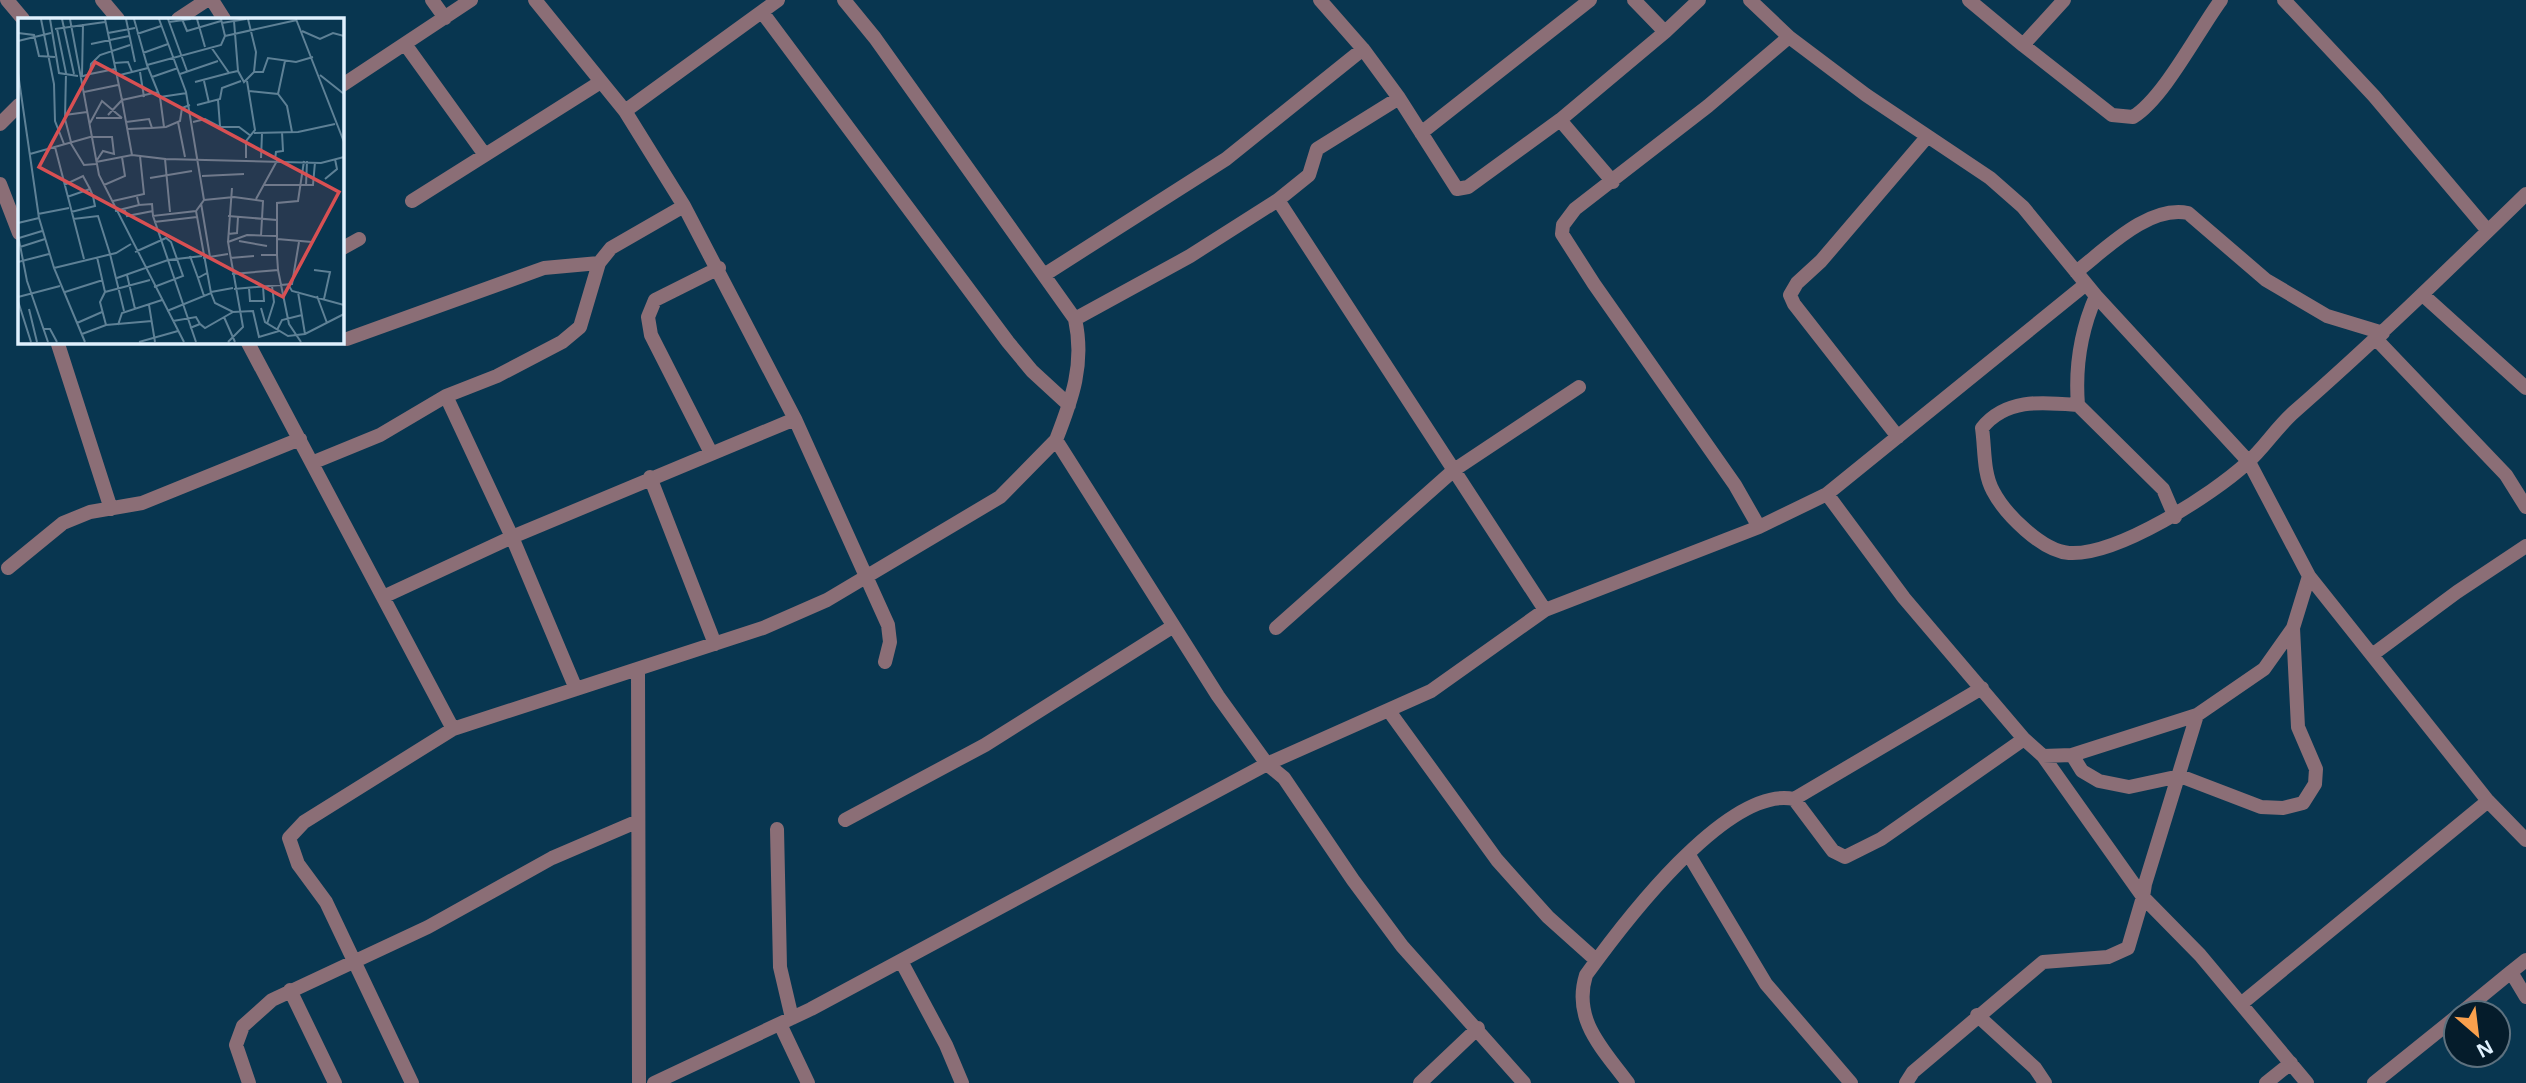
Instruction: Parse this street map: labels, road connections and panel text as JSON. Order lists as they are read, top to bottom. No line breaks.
{"north":"bottom right"}
